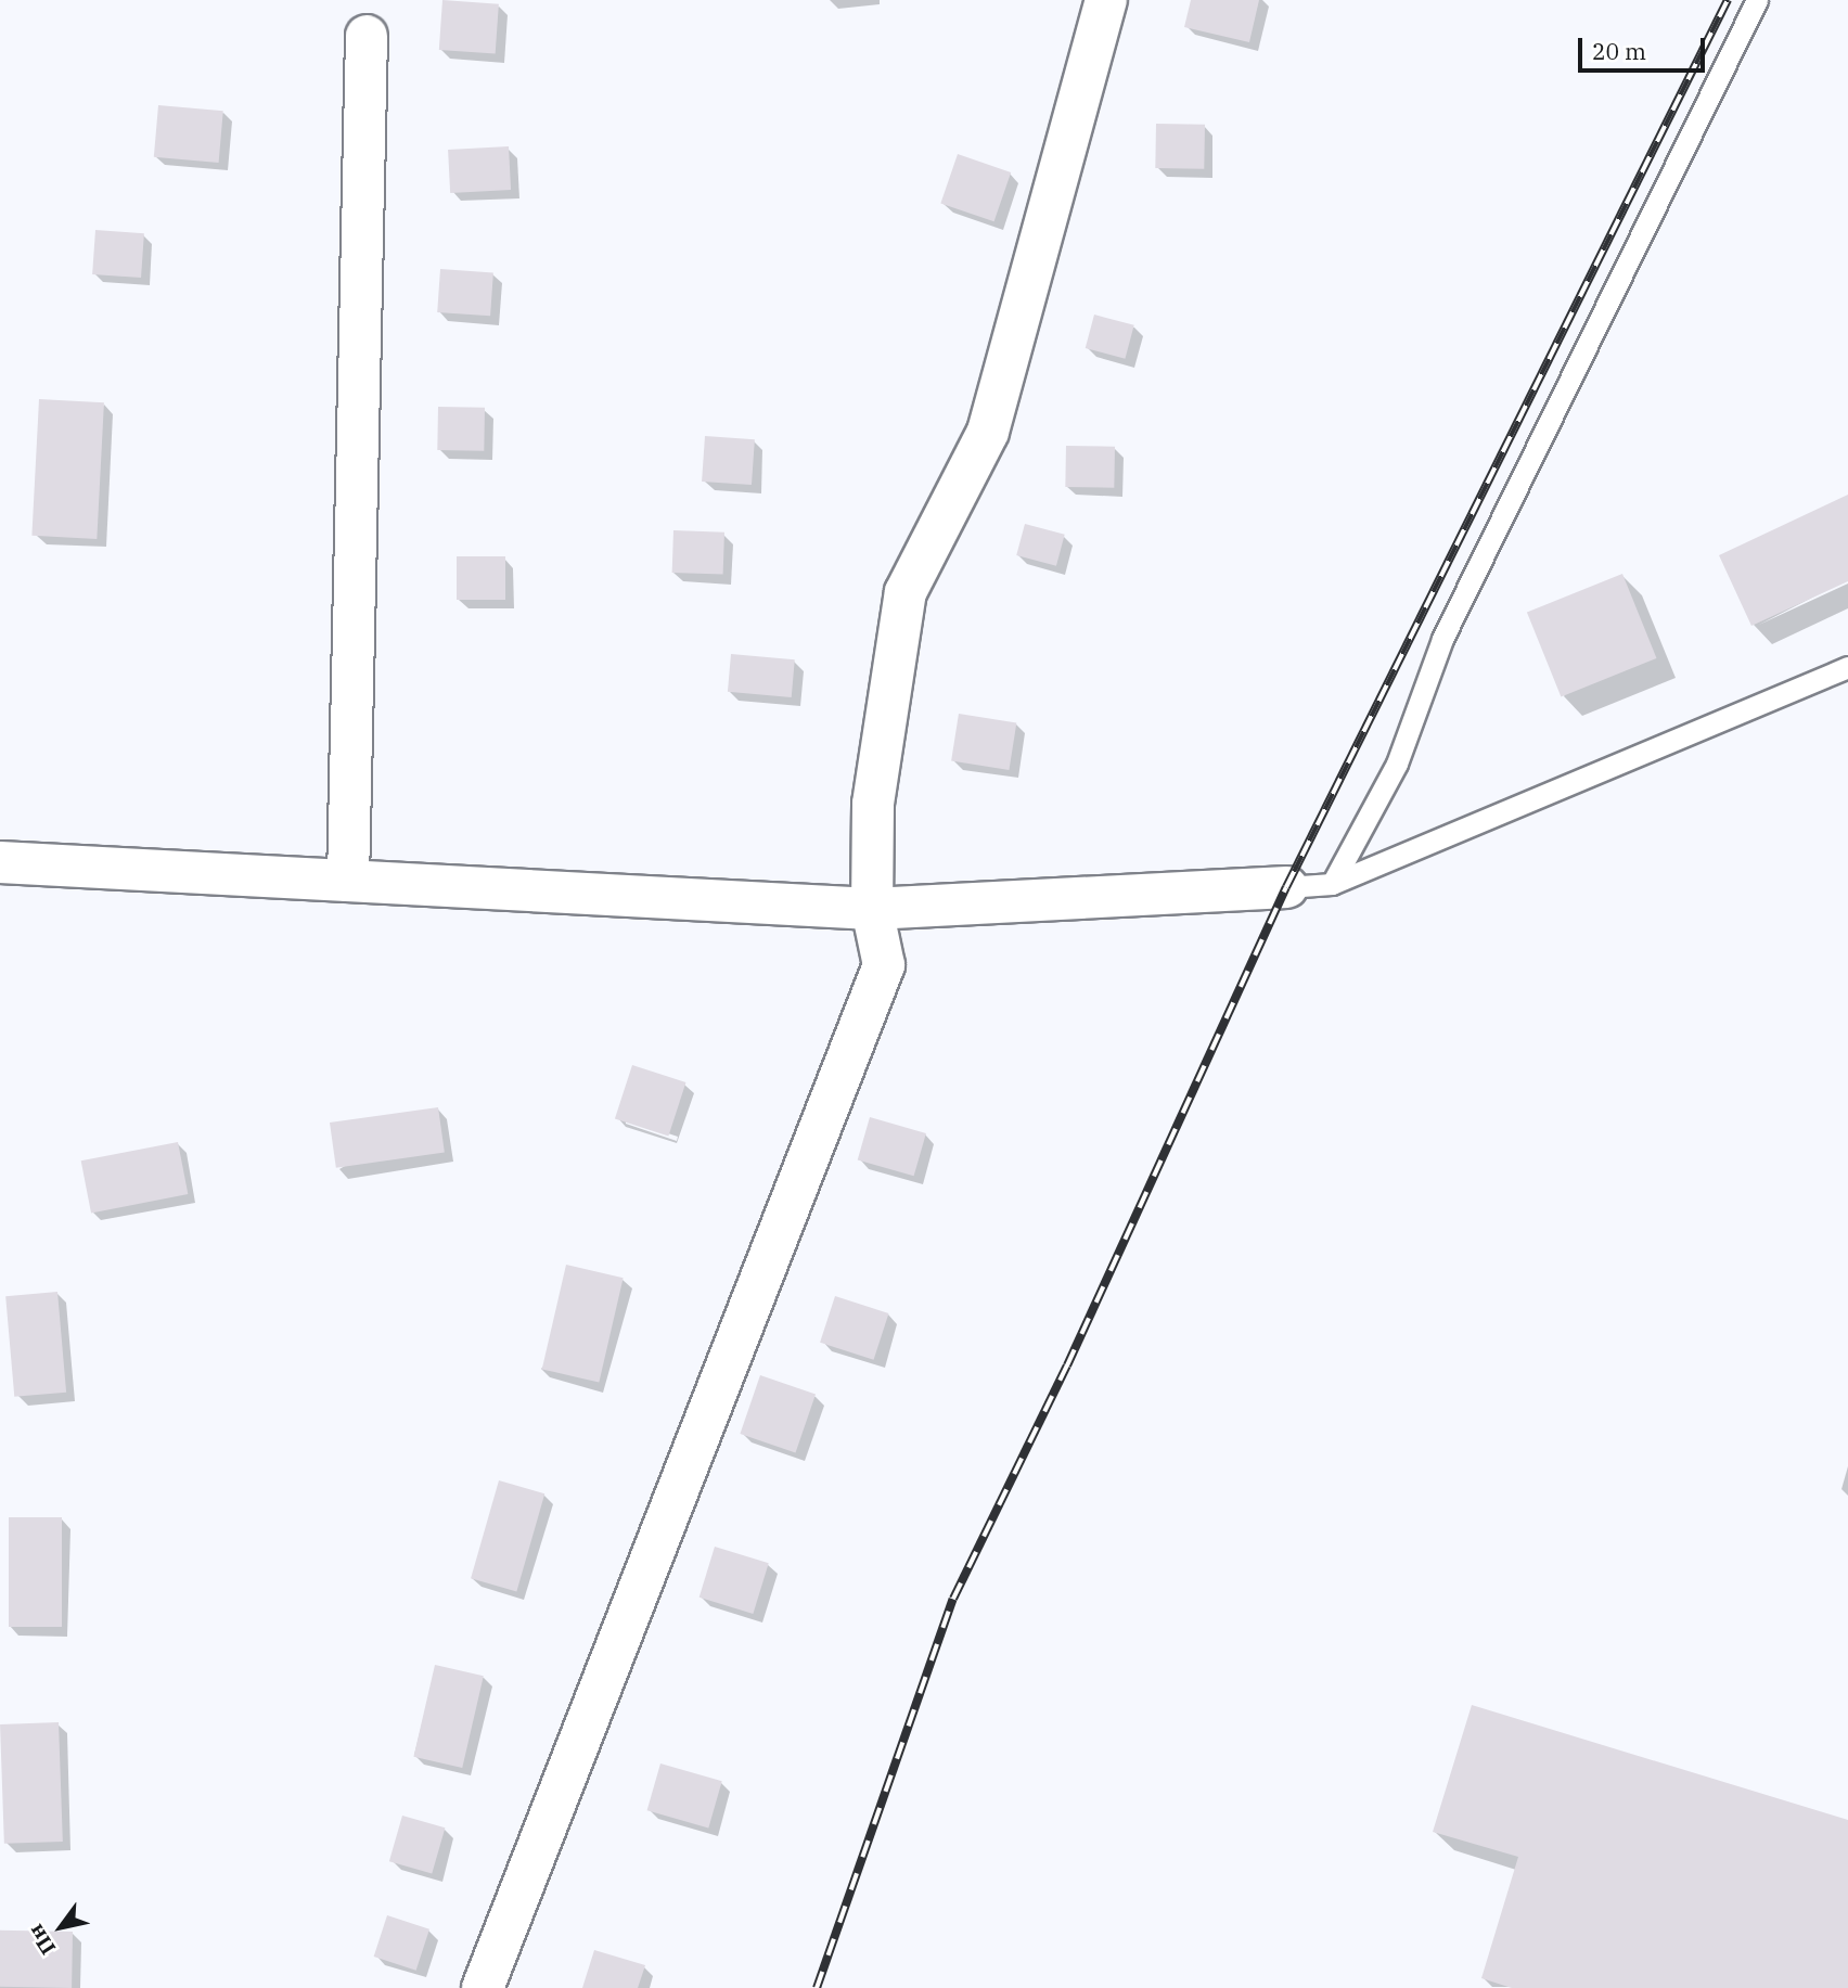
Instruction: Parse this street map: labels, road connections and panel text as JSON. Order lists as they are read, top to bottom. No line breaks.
{"scale_bar":"20 m","north":"bottom left"}
